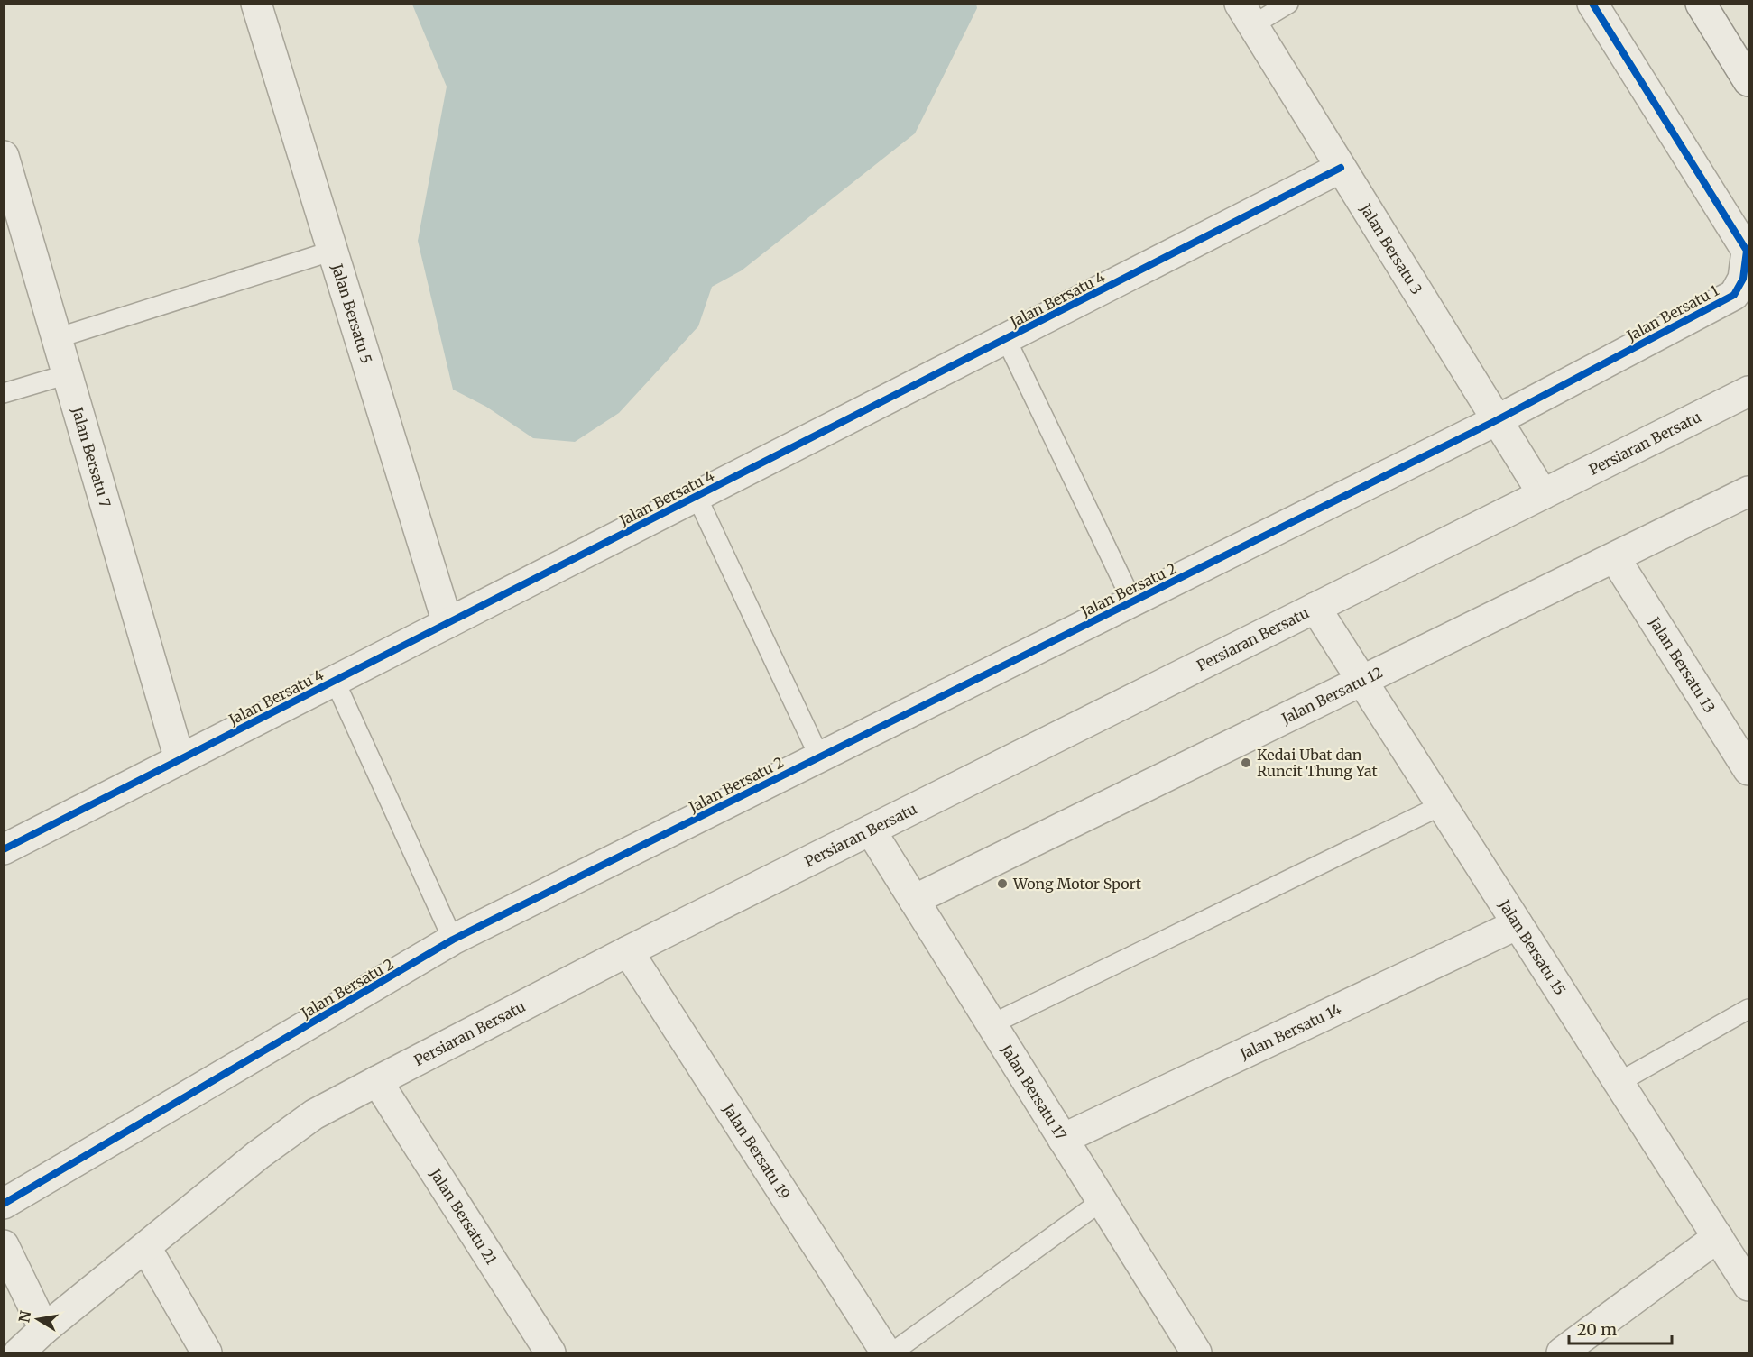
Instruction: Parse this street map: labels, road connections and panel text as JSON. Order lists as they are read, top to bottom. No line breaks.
{"streets":{"street":["Jalan Bersatu 3","Jalan Bersatu 4","Jalan Bersatu 1","Jalan Bersatu 5","Persiaran Bersatu","Jalan Bersatu 7","Jalan Bersatu 2","Jalan Bersatu 13","Jalan Bersatu 12","Jalan Bersatu 15","Jalan Bersatu 14","Jalan Bersatu 17","Jalan Bersatu 19","Jalan Bersatu 21"]},"crossings":[["Jalan Bersatu 3","Jalan Bersatu 4"],["Jalan Bersatu 3","Jalan Bersatu 1"],["Jalan Bersatu 3","Persiaran Bersatu"],["Jalan Bersatu 3","Jalan Bersatu 2"],["Jalan Bersatu 4","Jalan Bersatu 5"],["Jalan Bersatu 4","Jalan Bersatu 7"],["Jalan Bersatu 1","Jalan Bersatu 2"],["Persiaran Bersatu","Jalan Bersatu 15"],["Persiaran Bersatu","Jalan Bersatu 17"],["Persiaran Bersatu","Jalan Bersatu 19"],["Persiaran Bersatu","Jalan Bersatu 21"],["Jalan Bersatu 13","Jalan Bersatu 12"],["Jalan Bersatu 12","Jalan Bersatu 15"],["Jalan Bersatu 12","Jalan Bersatu 17"],["Jalan Bersatu 15","Jalan Bersatu 14"],["Jalan Bersatu 14","Jalan Bersatu 17"]],"places":["Kedai Ubat dan Runcit Thung Yat","Wong Motor Sport"],"scale_bar":"20 m","north":"left"}
